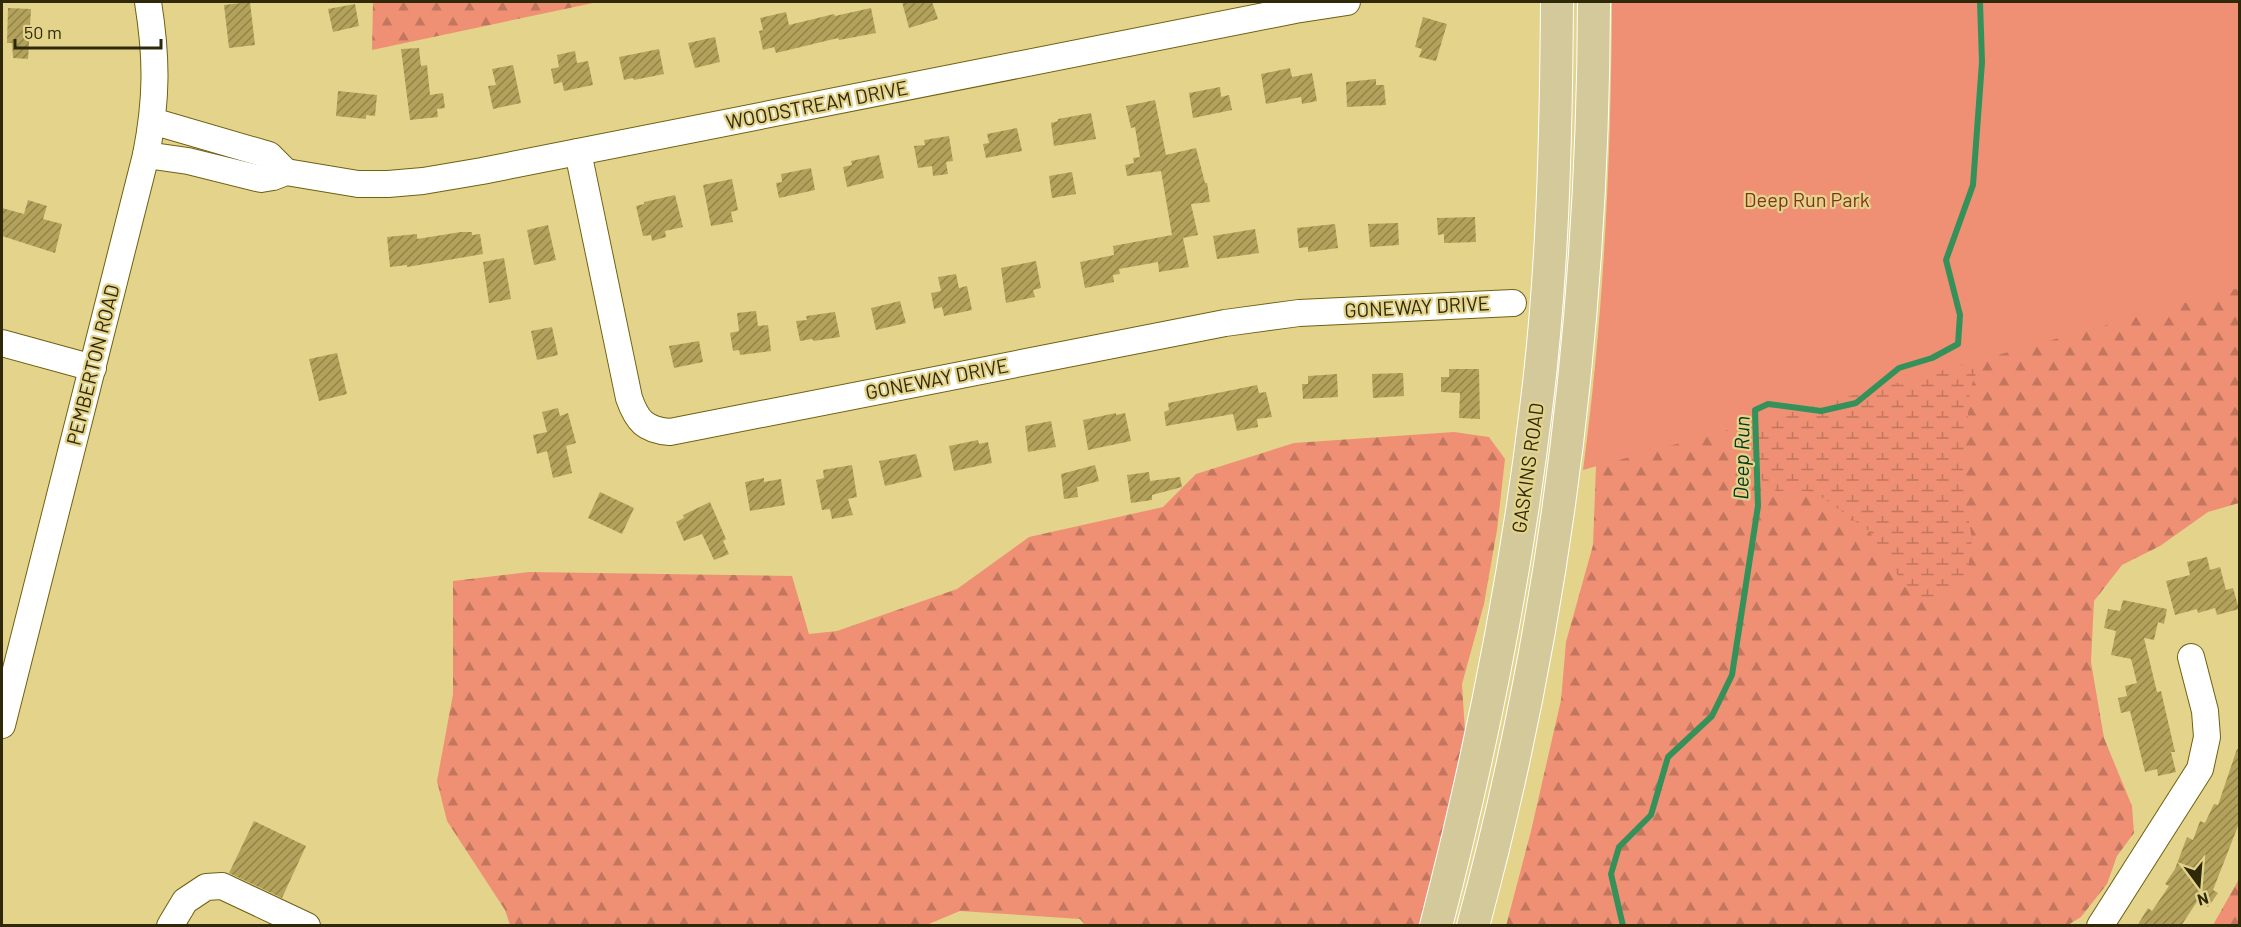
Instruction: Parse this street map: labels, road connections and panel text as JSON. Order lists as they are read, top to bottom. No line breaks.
{"streets":{"main road":["GASKINS ROAD"],"street":["WOODSTREAM DRIVE","GONEWAY DRIVE","PEMBERTON ROAD"]},"crossings":[["WOODSTREAM DRIVE","GONEWAY DRIVE"],["WOODSTREAM DRIVE","PEMBERTON ROAD"]],"water":["Deep Run"],"parks":["Deep Run Park"],"scale_bar":"50 m","north":"bottom"}
